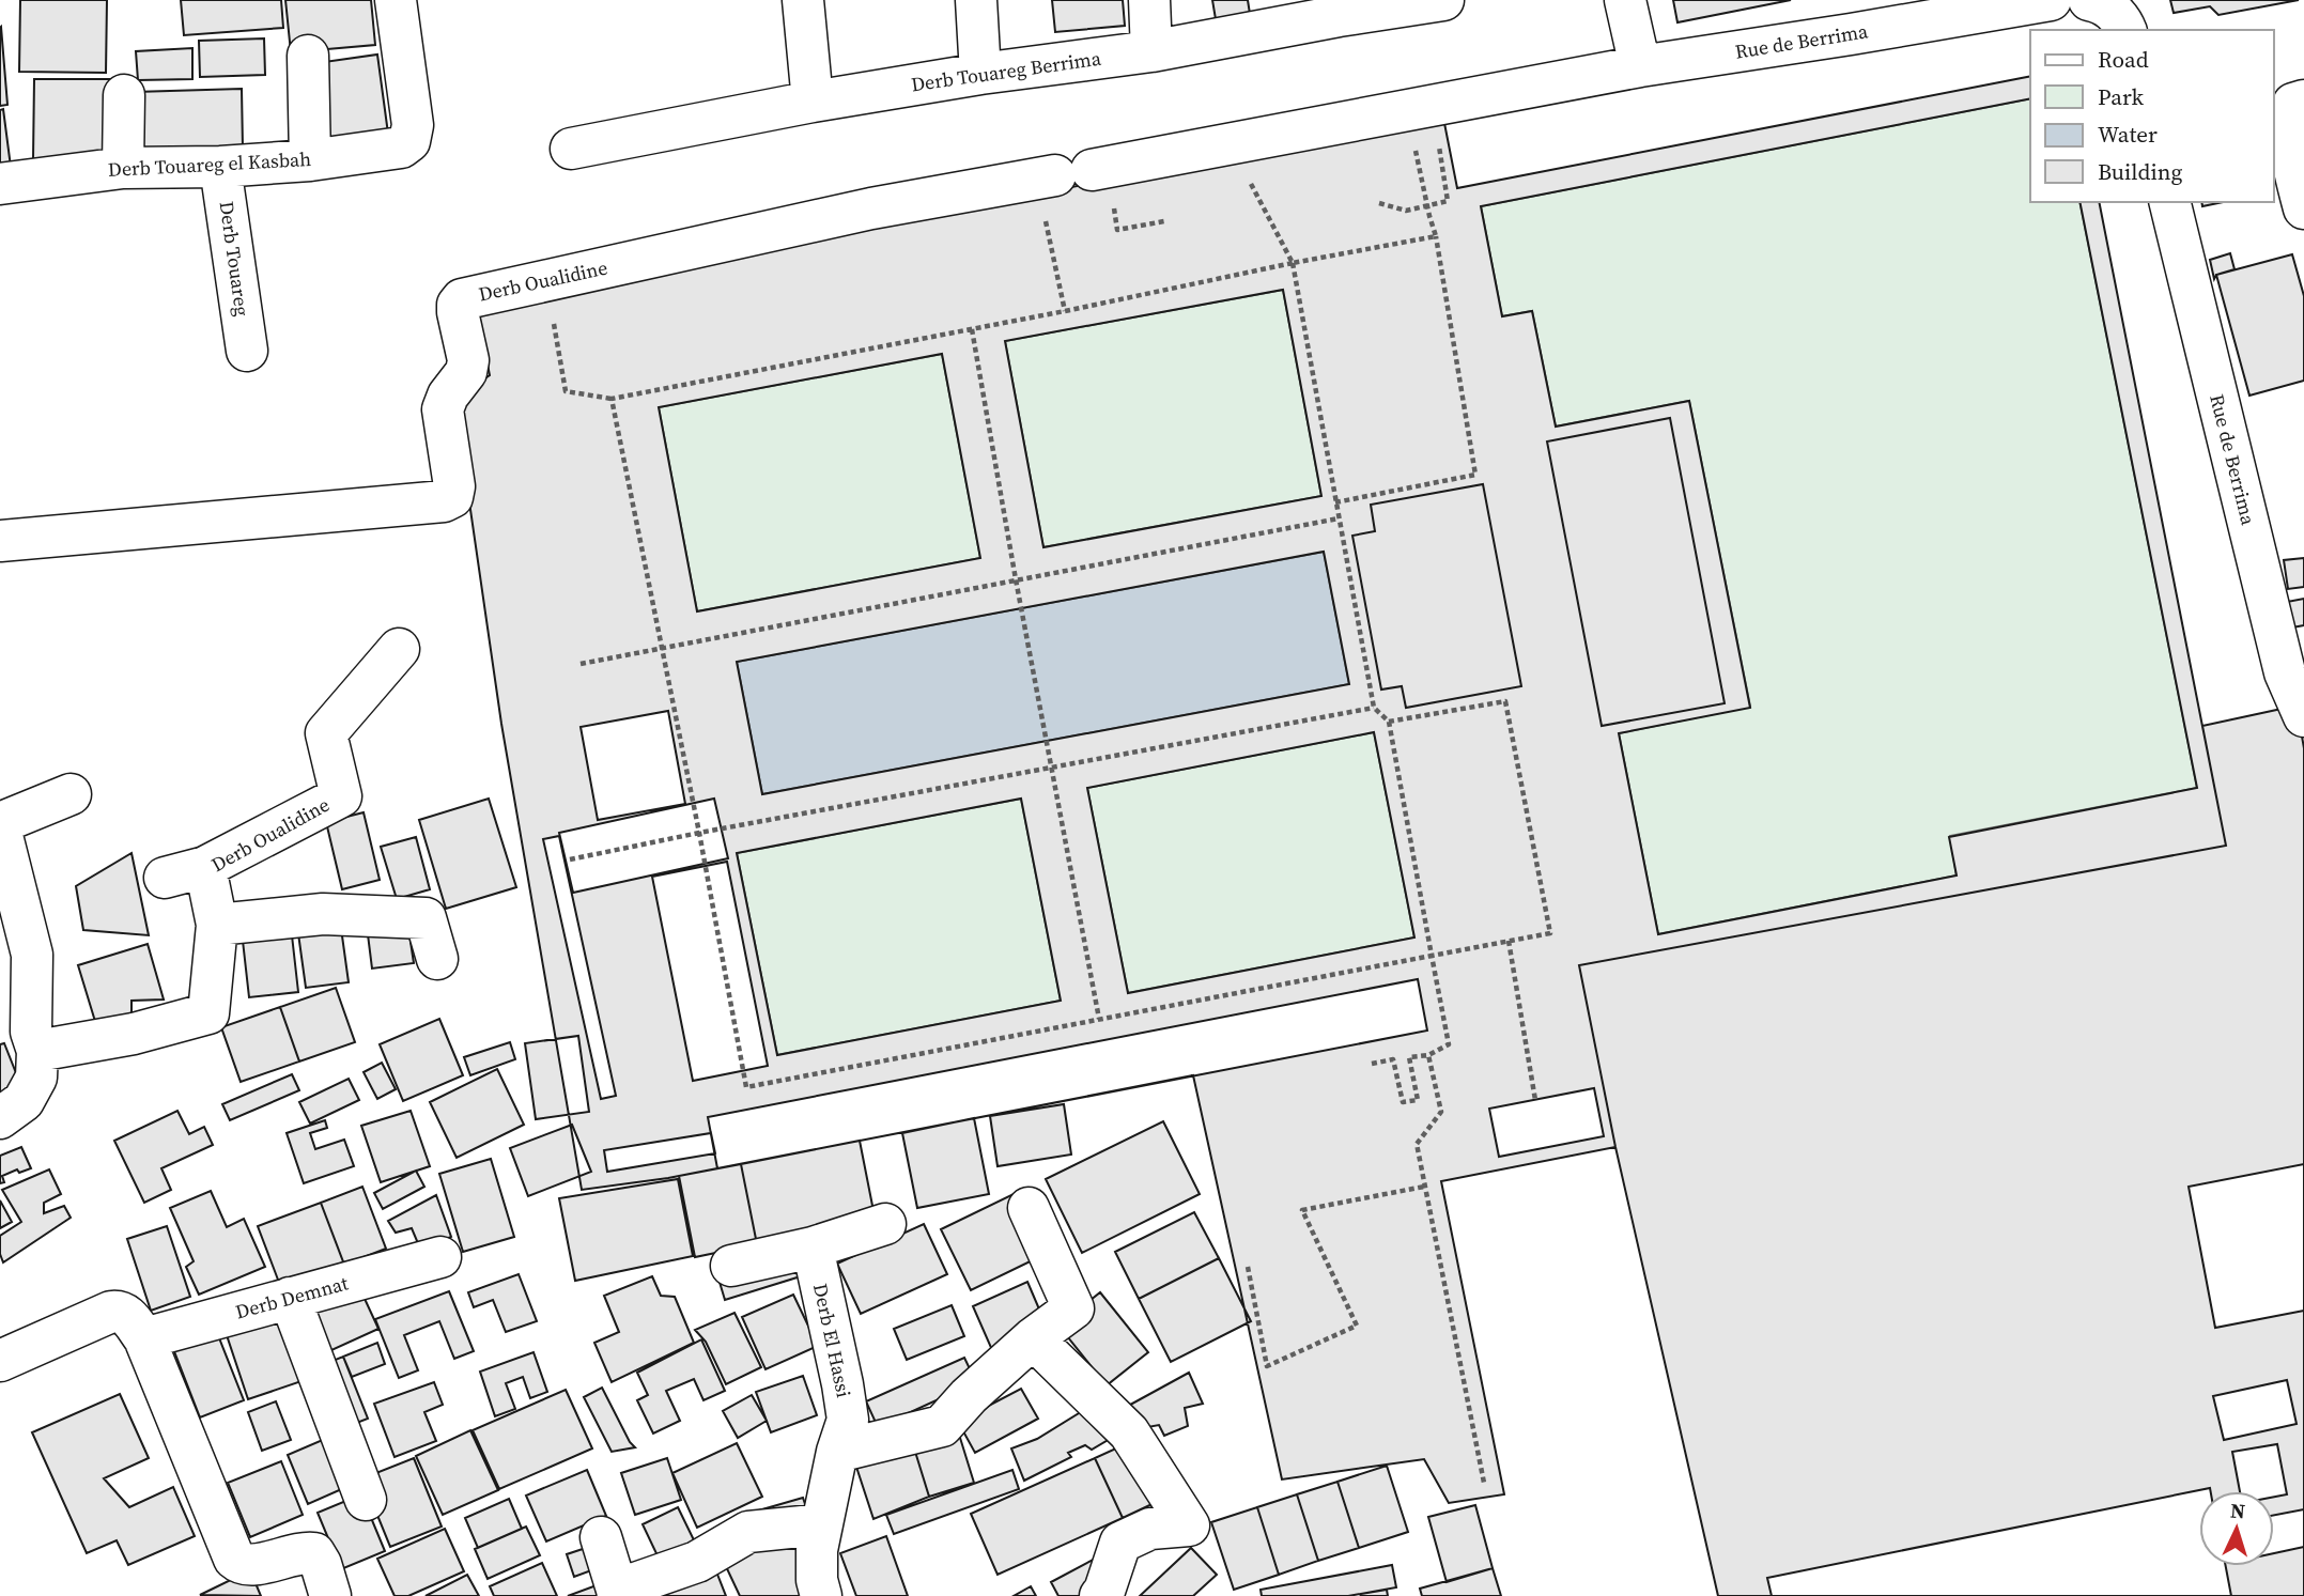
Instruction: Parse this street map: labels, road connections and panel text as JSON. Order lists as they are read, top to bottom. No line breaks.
{"streets":{"street":["Rue de Berrima","Derb Touareg Berrima","Derb Touareg el Kasbah","Derb Touareg","Derb Oualidine","Derb Demnat","Derb El Hassi"]},"crossings":[["Rue de Berrima","Derb Oualidine"],["Derb Touareg el Kasbah","Derb Touareg"]],"legend":["Road","Park","Water","Building"],"north":"top"}
